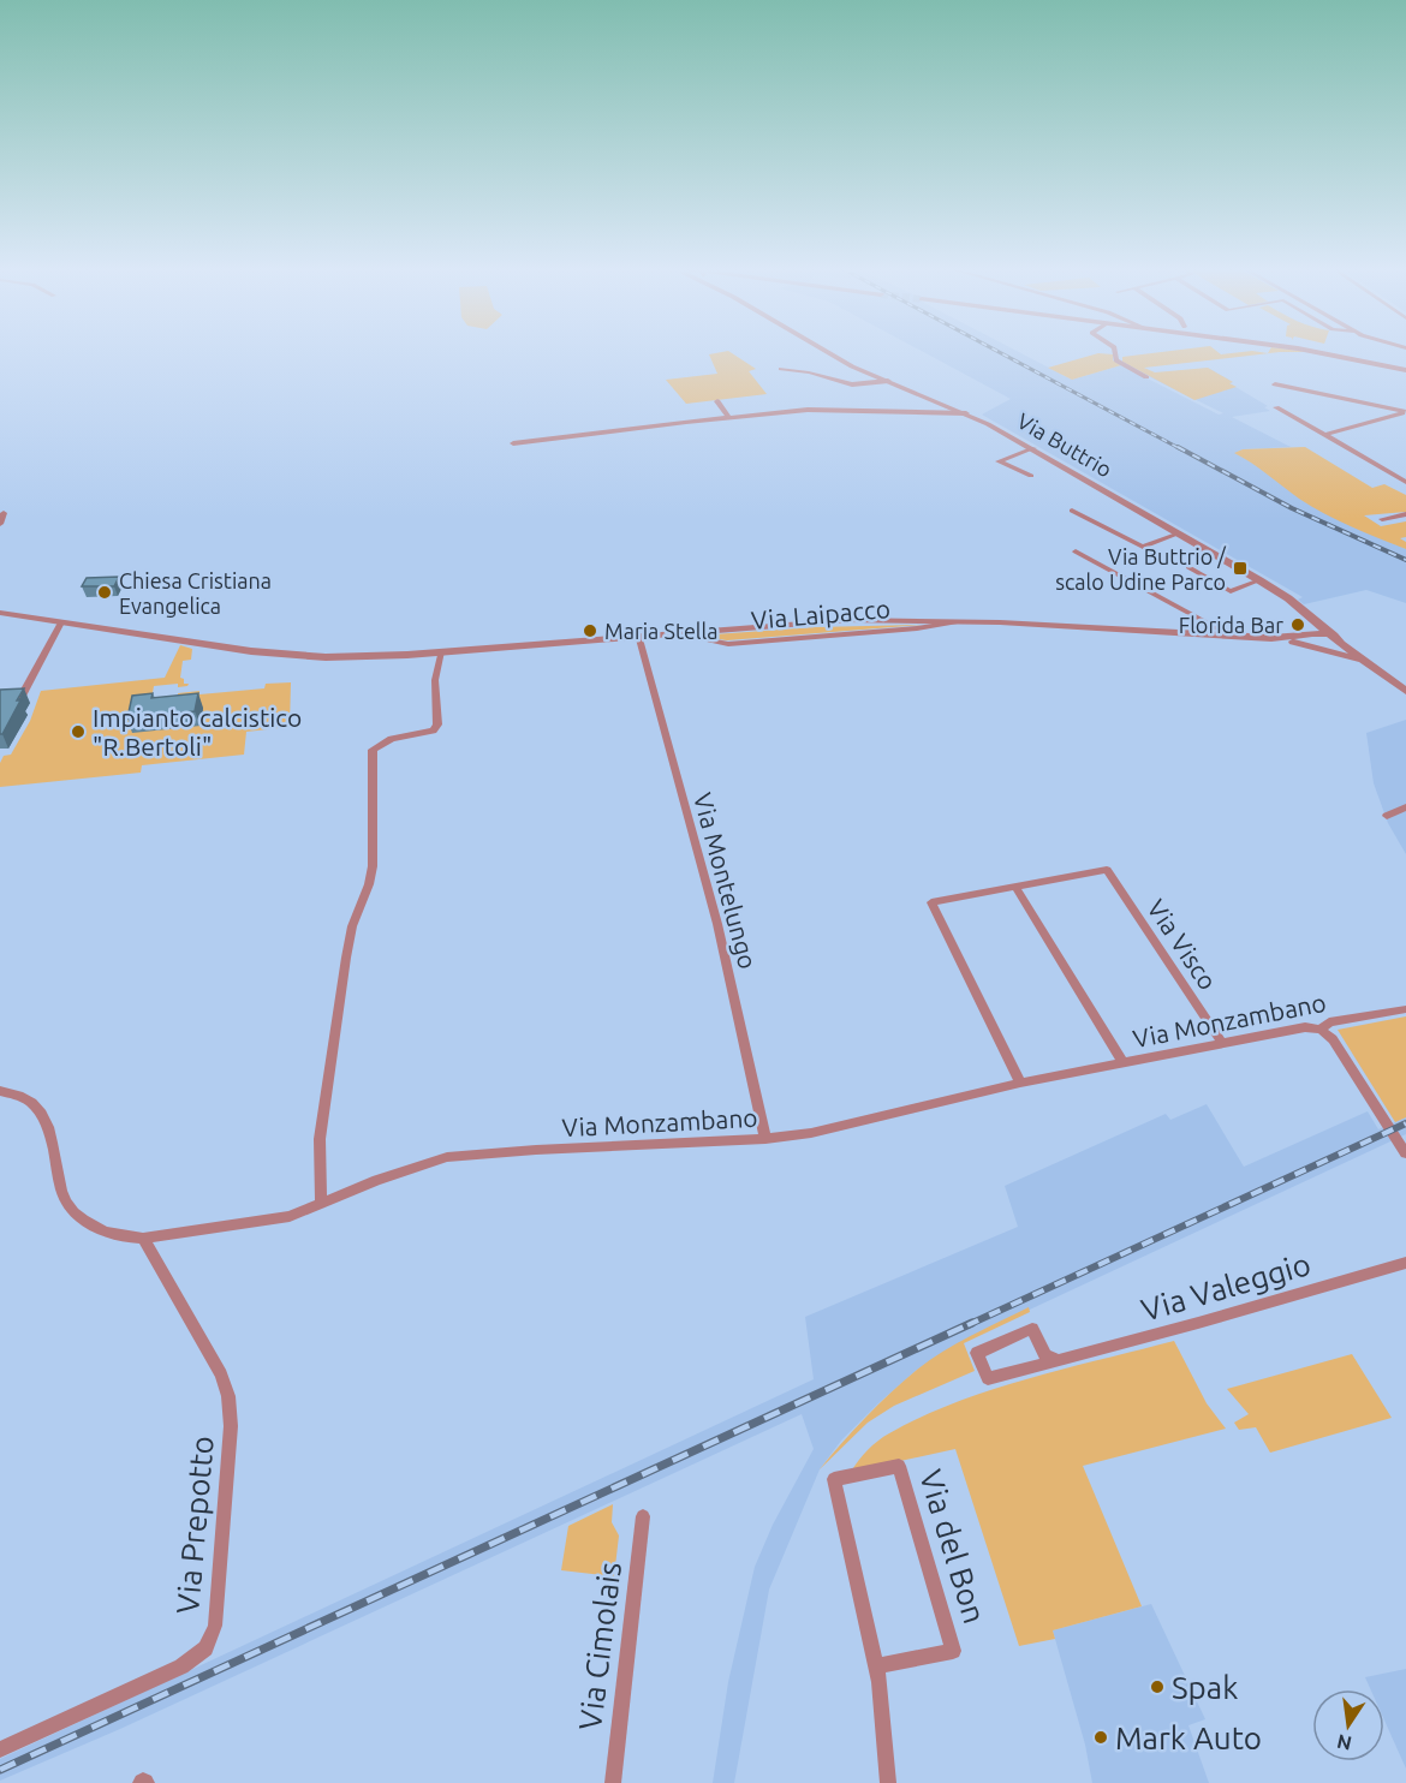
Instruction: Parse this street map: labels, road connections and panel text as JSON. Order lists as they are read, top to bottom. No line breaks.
{"streets":{"street":["Via Buttrio","Via Laipacco","Via Montelungo","Via Visco","Via Monzambano","Via Valeggio","Via Prepotto","Via del Bon","Via Cimolais"]},"crossings":[["Via Buttrio","Via Laipacco"],["Via Laipacco","Via Montelungo"],["Via Montelungo","Via Monzambano"],["Via Visco","Via Monzambano"],["Via Monzambano","Via Prepotto"]],"places":{"transit":["Via Buttrio / scalo Udine Parco"],"other":["Chiesa Cristiana Evangelica","Florida Bar","Maria Stella","Impianto calcistico \"R.Bertoli\"","Spak","Mark Auto"]},"north":"bottom"}
